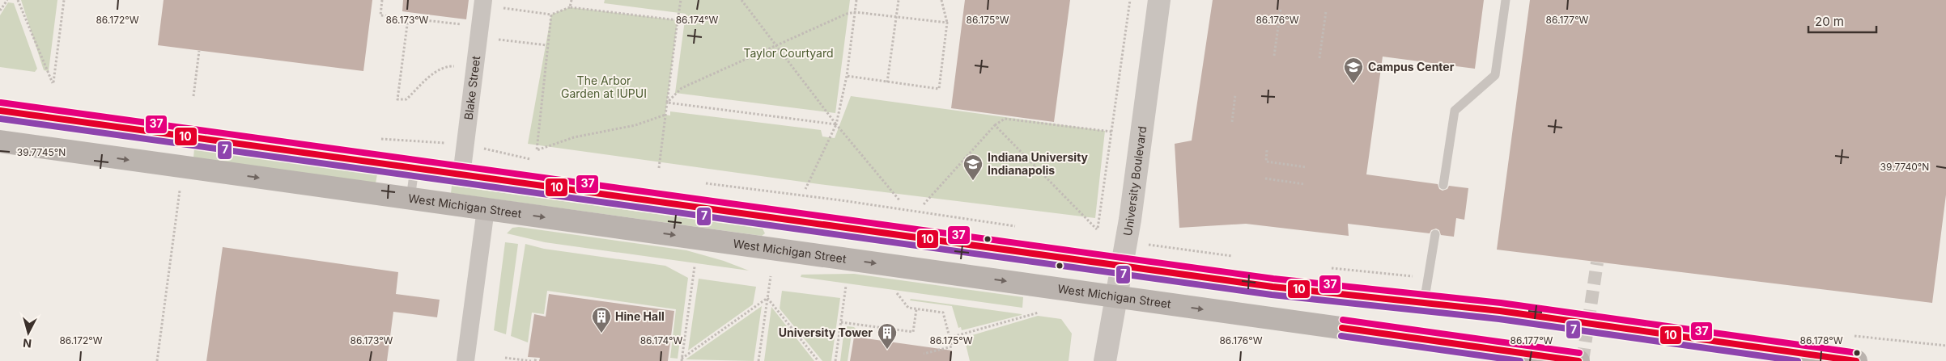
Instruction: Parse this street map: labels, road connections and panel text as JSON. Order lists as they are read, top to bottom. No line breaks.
{"streets":{"main road":["West Michigan Street"],"street":["Blake Street","University Boulevard"]},"crossings":[["University Boulevard","West Michigan Street"]],"parks":["Taylor Courtyard","The Arbor Garden at IUPUI"],"places":{"school or university":["Campus Center","Indiana University Indianapolis"],"building":["Hine Hall","University Tower"]},"lines":["transit line 37","transit line 10","transit line 7"],"scale_bar":"20 m","north":"bottom","coordinates":["86.172°W","86.173°W","86.174°W","86.175°W","86.176°W","86.177°W","39.7745°N","39.7740°N","86.178°W"]}
